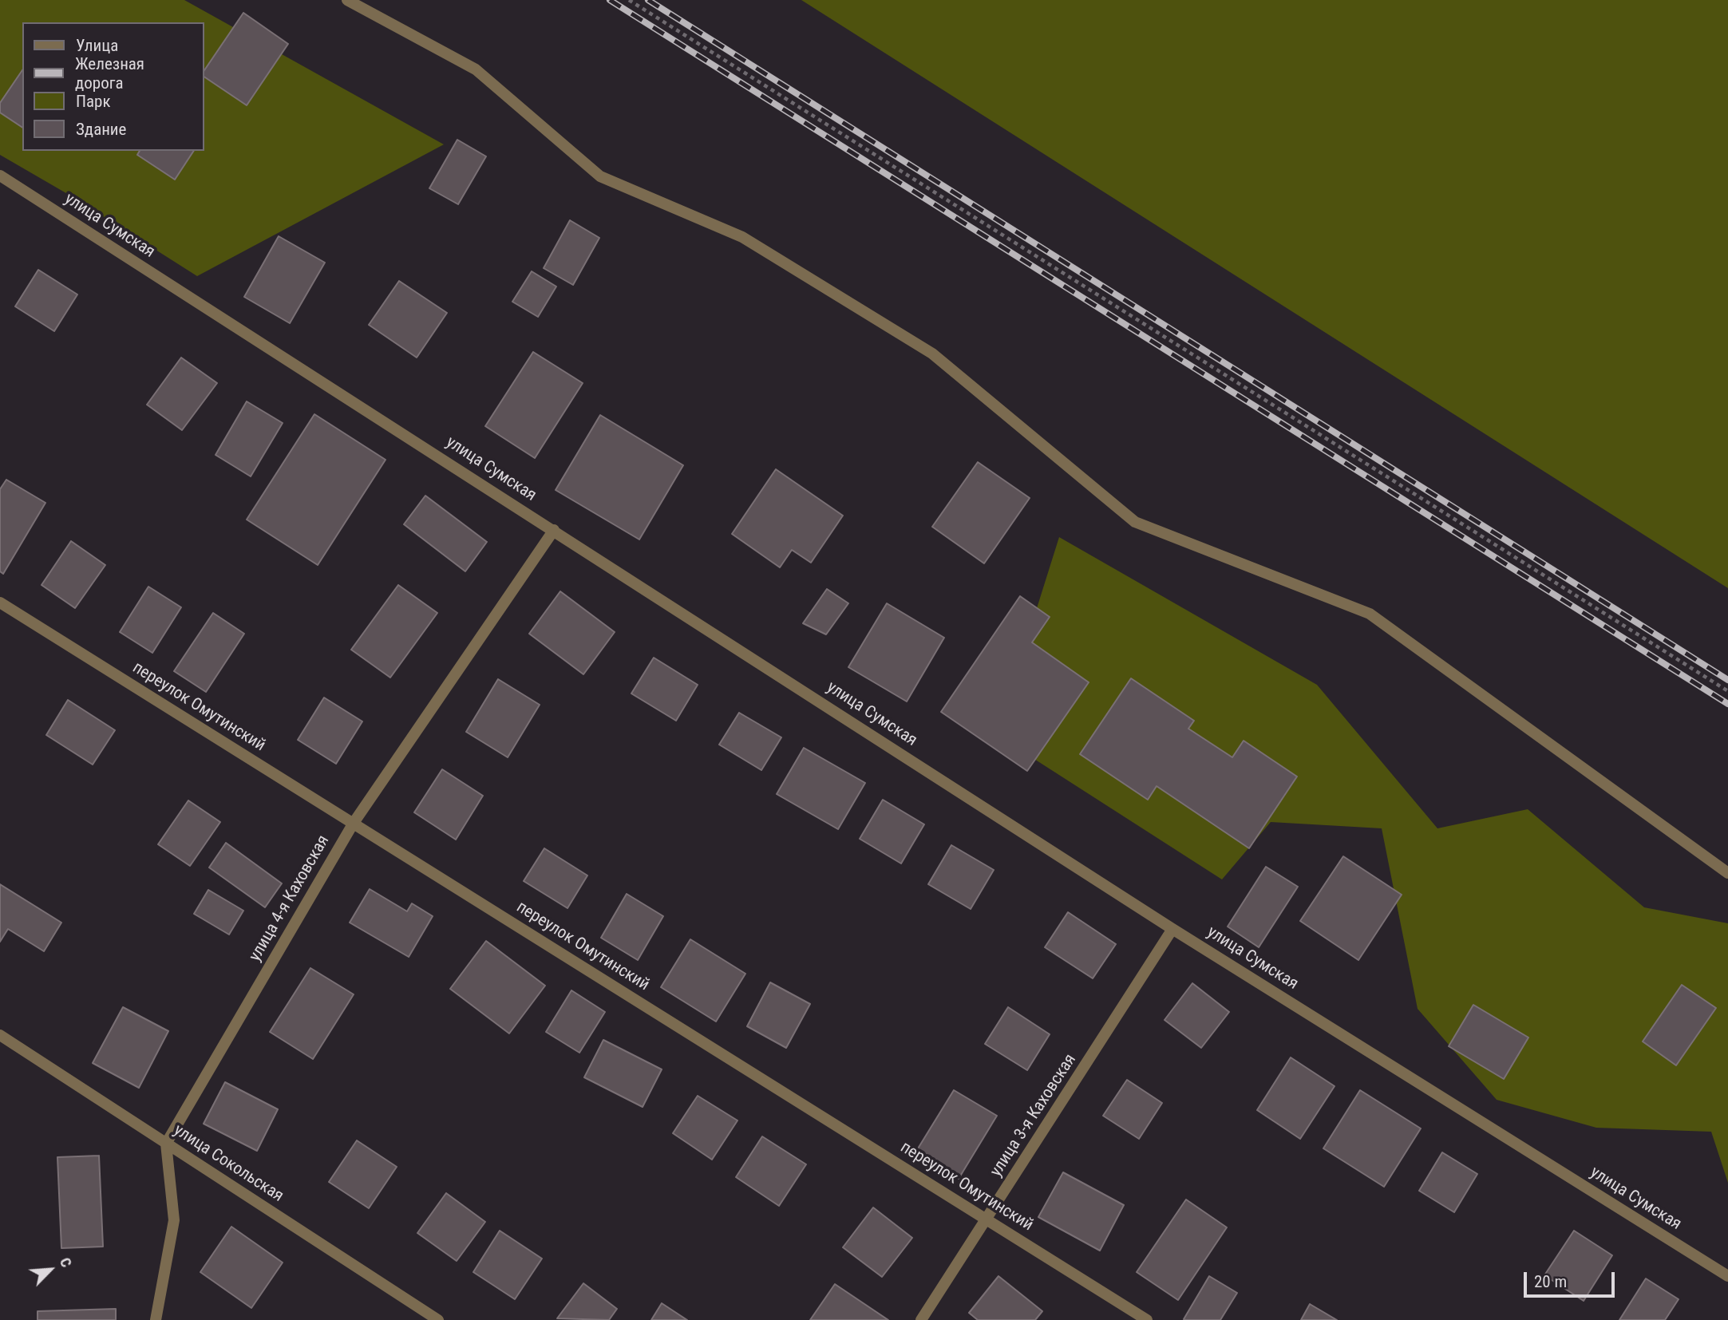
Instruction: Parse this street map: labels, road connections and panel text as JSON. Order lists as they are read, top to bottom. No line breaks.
{"streets":{"street":["улица Сумская","переулок Омутинский","улица 4-я Каховская","улица 3-я Каховская","улица Сокольская"]},"crossings":[["улица Сумская","улица 4-я Каховская"],["улица Сумская","улица 3-я Каховская"],["переулок Омутинский","улица 4-я Каховская"],["переулок Омутинский","улица 3-я Каховская"],["улица 4-я Каховская","улица Сокольская"]],"legend":["Улица","Железная дорога","Парк","Здание"],"scale_bar":"20 m","north":"top right"}
